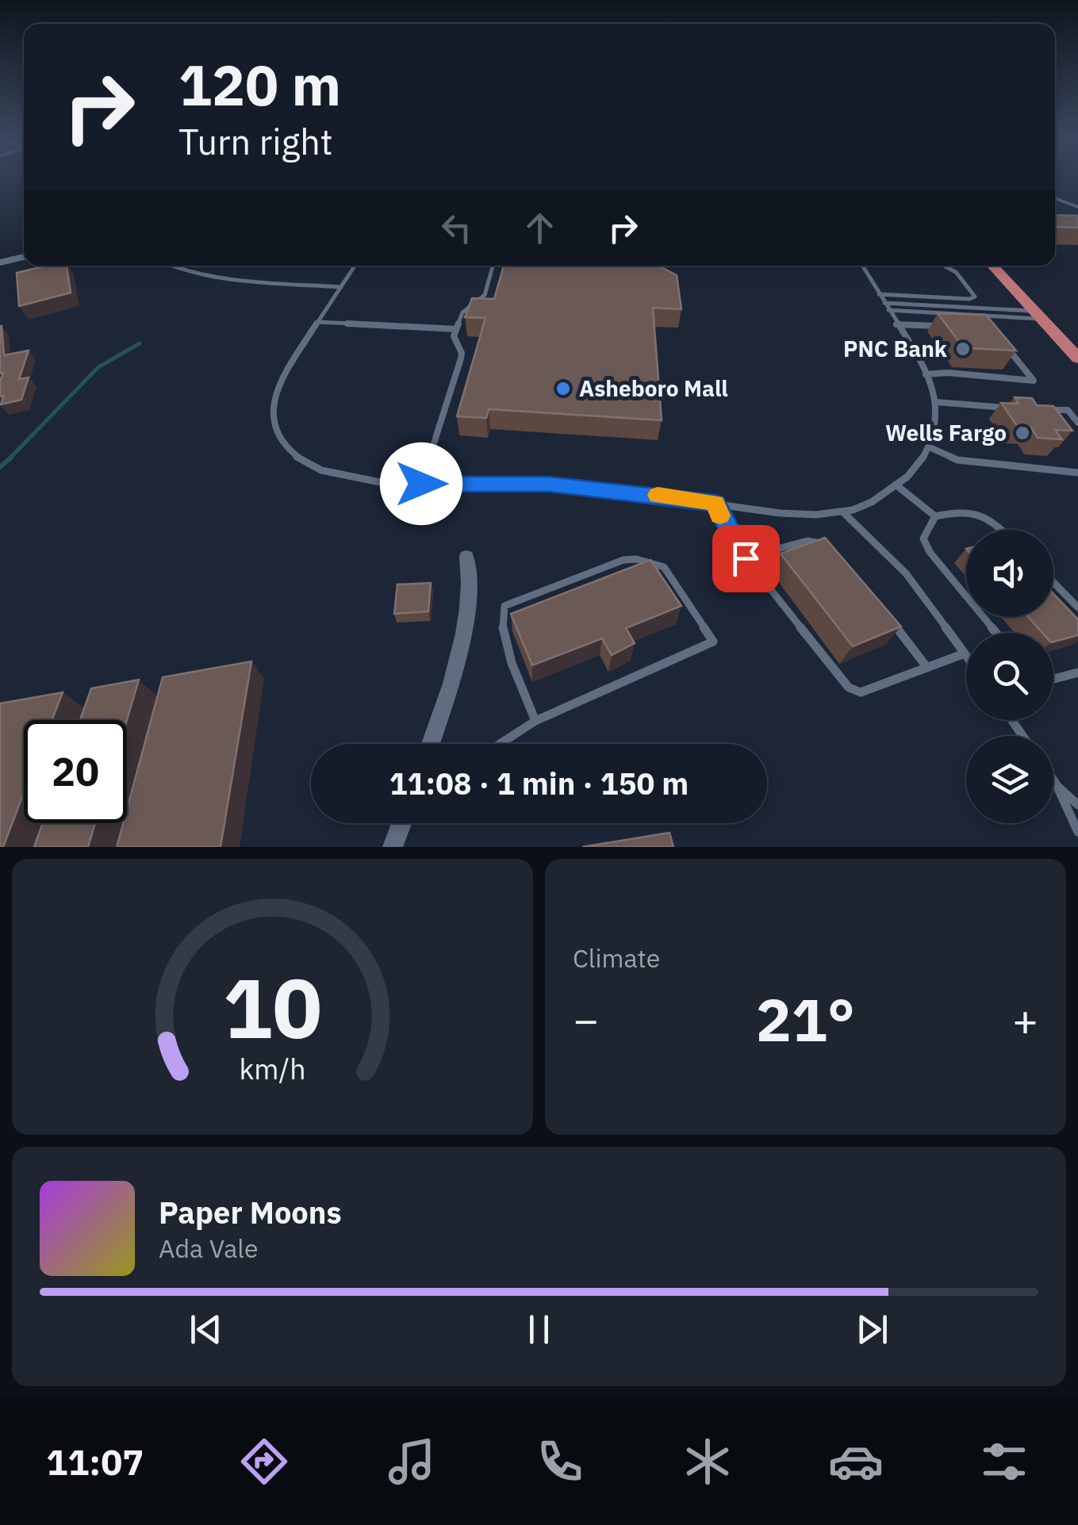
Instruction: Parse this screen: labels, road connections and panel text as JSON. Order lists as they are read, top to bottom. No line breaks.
{"places":["PNC Bank","Asheboro Mall","Wells Fargo"],"page":{"turn":["120 m","Turn right"],"limit":"20","trip":"11:08 · 1 min · 150 m","tile":"Climate","heat":["−","21°","+"],"song":["Paper Moons","Ada Vale"],"tabs":"11:07","gauge":["10","km/h"]}}
